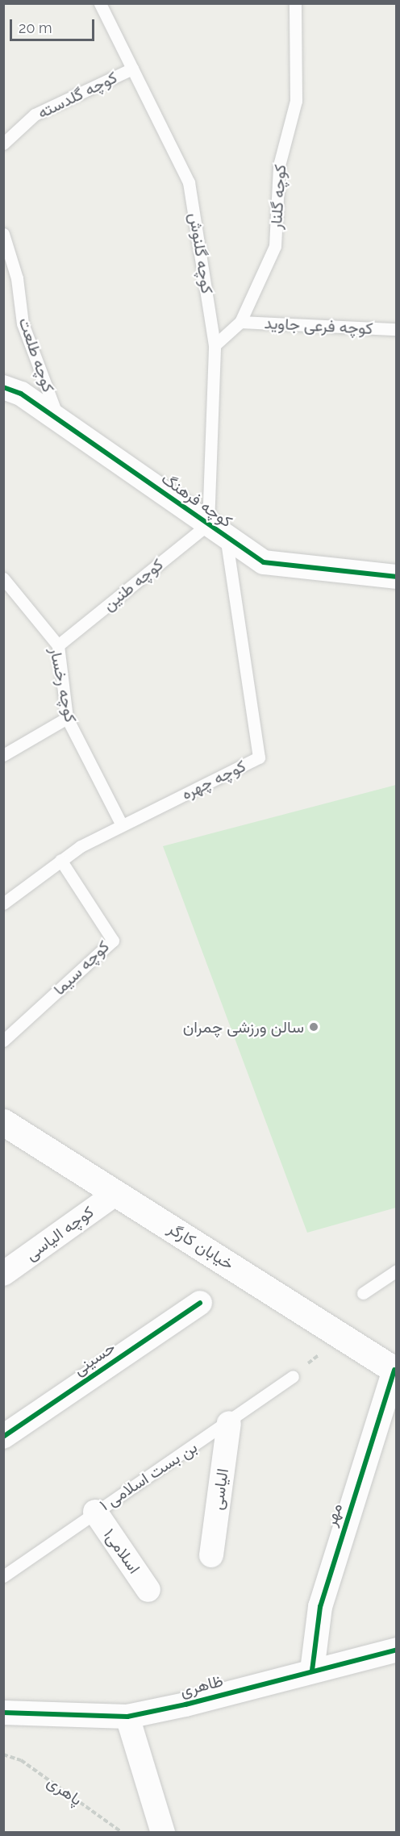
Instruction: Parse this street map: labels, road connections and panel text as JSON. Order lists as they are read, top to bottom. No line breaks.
{"streets":{"main road":["خیابان کارگر"],"street":["کوچه فرهنگ","کوچه الیاسی","حسینی","الیاسی","مهر","اسلامی۱","ظاهری"],"lane":["کوچه گلدسته","کوچه گلنار","کوچه گلنوش","کوچه فرعی جاوید","کوچه طلعت","کوچه طنین","کوچه رخسار","کوچه چهره","کوچه سیما","بن بست اسلامی ۱"],"path":["پاهری"]},"crossings":[["کوچه گلدسته","کوچه گلنوش"],["کوچه گلنار","کوچه گلنوش"],["کوچه گلنار","کوچه فرعی جاوید"],["کوچه گلنوش","کوچه فرهنگ"],["کوچه گلنوش","کوچه طنین"],["کوچه گلنوش","کوچه چهره"],["کوچه طلعت","کوچه فرهنگ"],["کوچه فرهنگ","کوچه طنین"],["کوچه فرهنگ","کوچه چهره"],["کوچه طنین","کوچه رخسار"],["کوچه طنین","کوچه چهره"],["کوچه رخسار","کوچه چهره"],["کوچه چهره","کوچه سیما"],["کوچه الیاسی","خیابان کارگر"],["خیابان کارگر","مهر"],["بن بست اسلامی ۱","الیاسی"],["بن بست اسلامی ۱","اسلامی۱"],["مهر","ظاهری"]],"places":["سالن ورزشی چمران"],"scale_bar":"20 m"}
